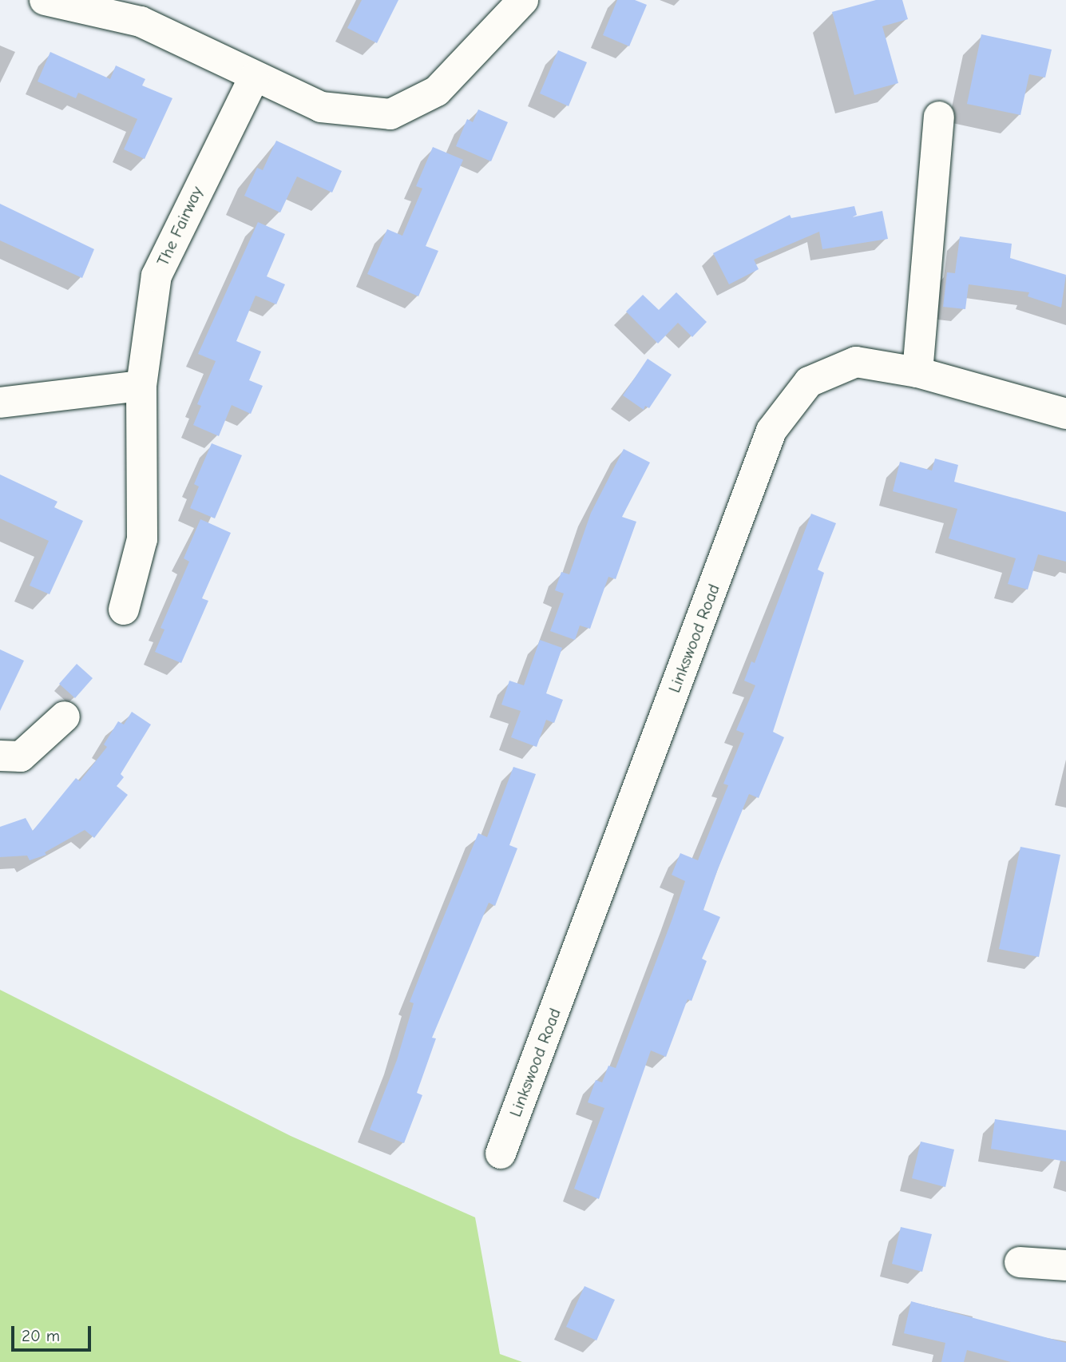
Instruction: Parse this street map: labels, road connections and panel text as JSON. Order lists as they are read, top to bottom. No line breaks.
{"streets":{"street":["The Fairway","Linkswood Road"]},"scale_bar":"20 m"}
